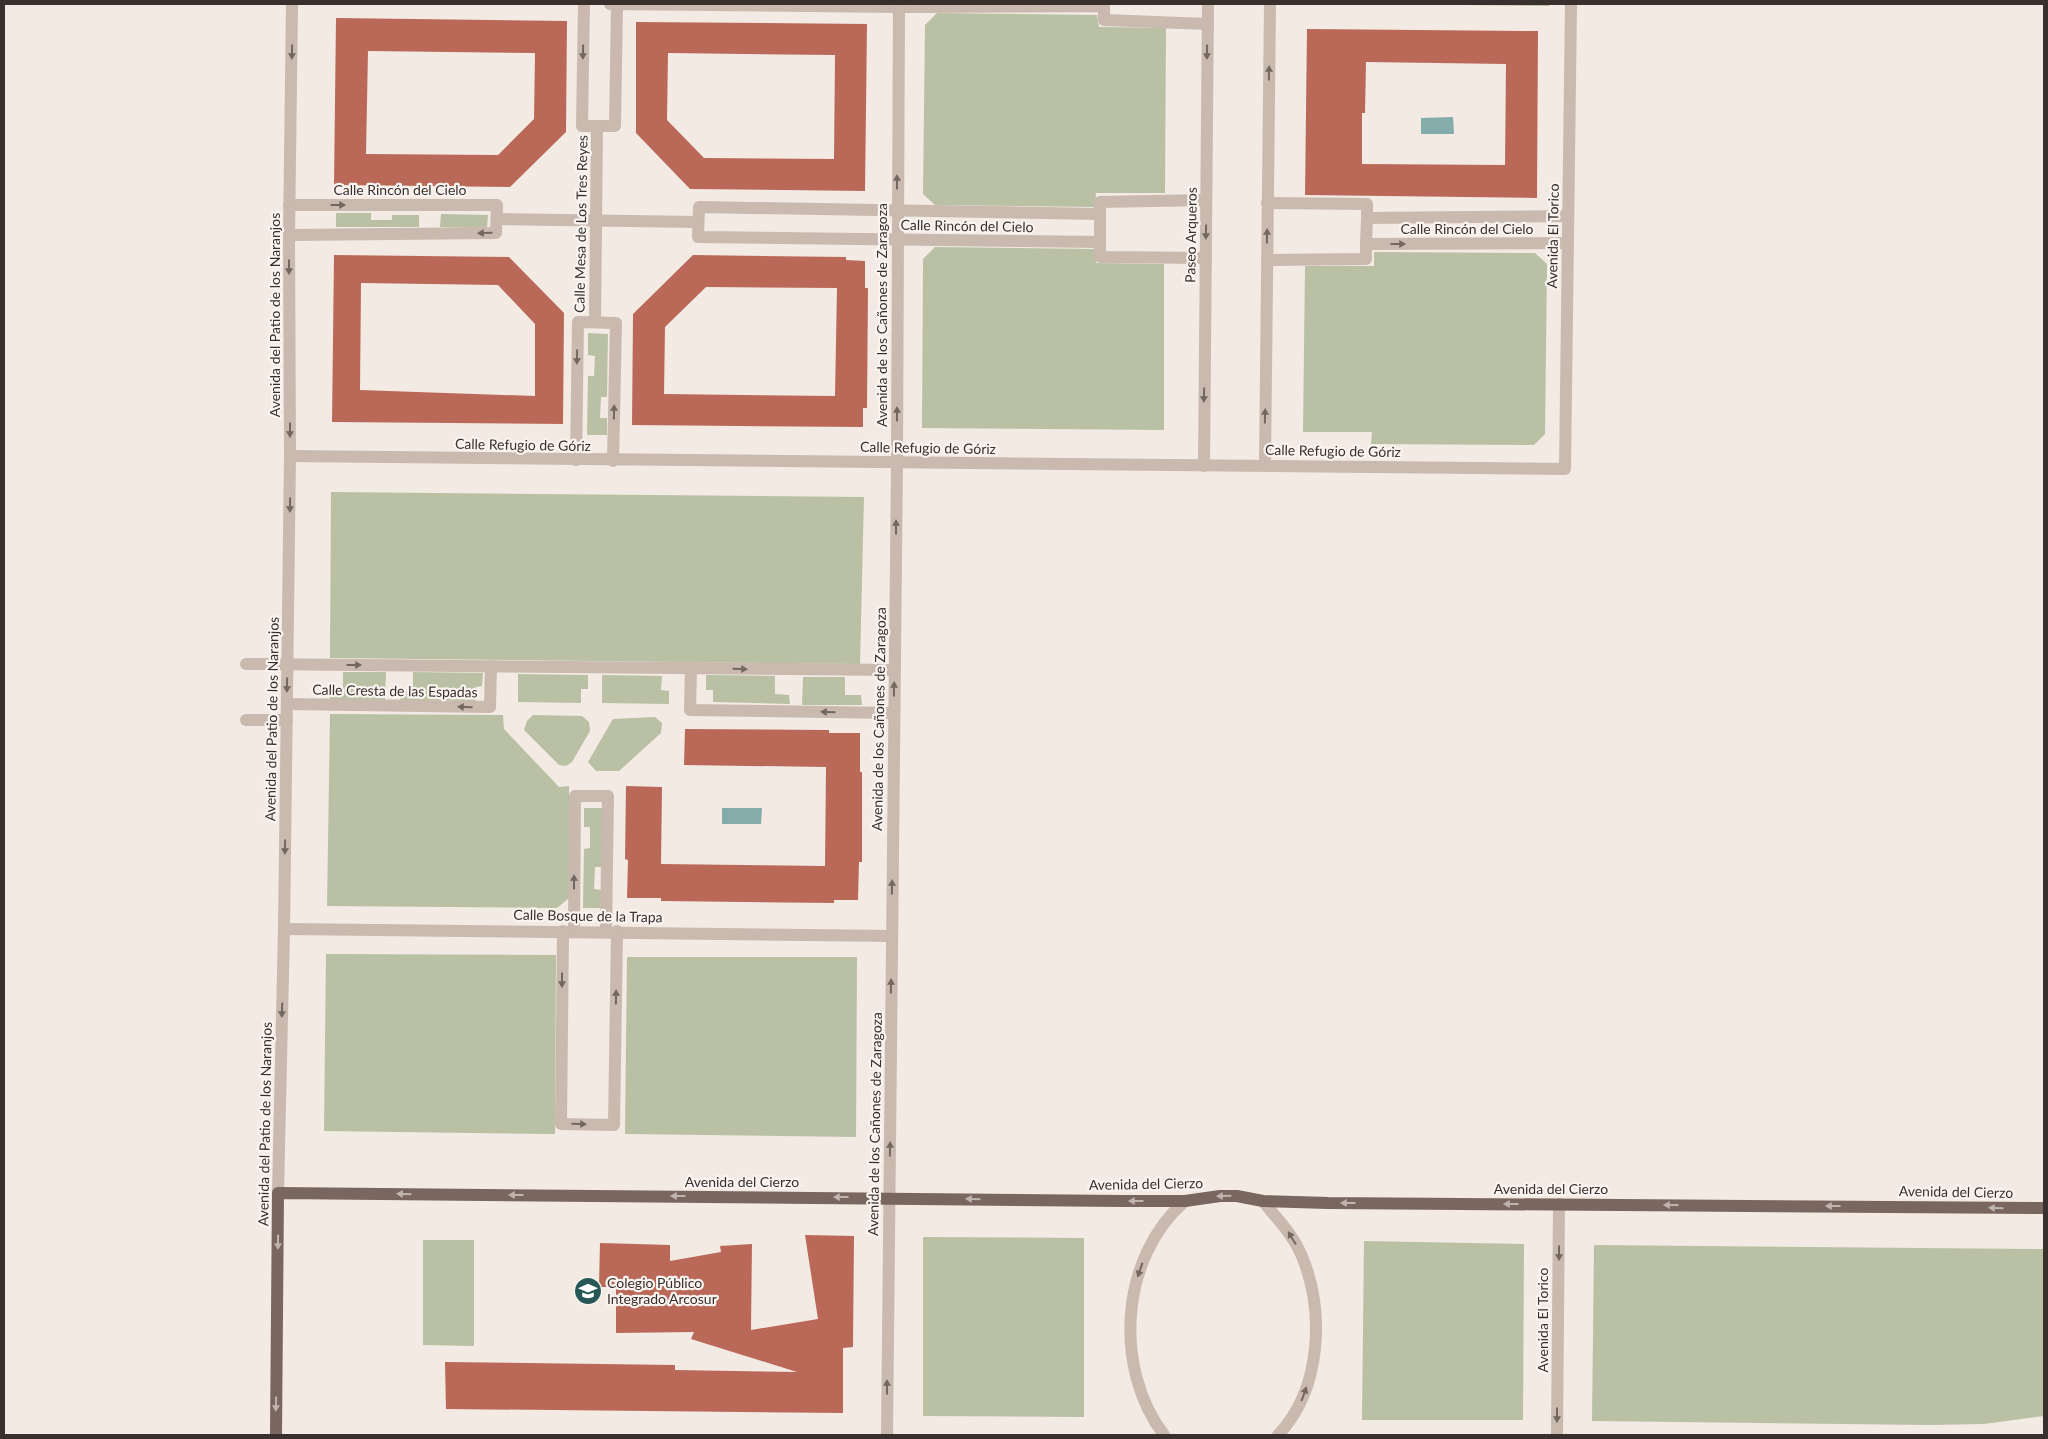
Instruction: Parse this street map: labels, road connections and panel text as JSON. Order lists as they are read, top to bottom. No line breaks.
{"streets":{"main road":["Avenida del Patio de los Naranjos","Avenida del Cierzo"],"street":["Calle Rincón del Cielo","Calle Mesa de Los Tres Reyes","Paseo Arqueros","Avenida El Torico","Avenida de los Cañones de Zaragoza","Calle Refugio de Góriz","Calle Cresta de las Espadas","Calle Bosque de la Trapa"]},"crossings":[["Calle Rincón del Cielo","Avenida El Torico"],["Calle Rincón del Cielo","Avenida del Patio de los Naranjos"],["Calle Rincón del Cielo","Avenida de los Cañones de Zaragoza"],["Calle Mesa de Los Tres Reyes","Calle Refugio de Góriz"],["Paseo Arqueros","Calle Refugio de Góriz"],["Avenida El Torico","Calle Refugio de Góriz"],["Avenida El Torico","Avenida del Cierzo"],["Avenida del Patio de los Naranjos","Calle Refugio de Góriz"],["Avenida del Patio de los Naranjos","Calle Cresta de las Espadas"],["Avenida del Patio de los Naranjos","Calle Bosque de la Trapa"],["Avenida del Patio de los Naranjos","Avenida del Cierzo"],["Avenida de los Cañones de Zaragoza","Calle Refugio de Góriz"],["Avenida de los Cañones de Zaragoza","Calle Cresta de las Espadas"],["Avenida de los Cañones de Zaragoza","Calle Bosque de la Trapa"],["Avenida de los Cañones de Zaragoza","Avenida del Cierzo"]],"one_way":["Avenida del Patio de los Naranjos","Avenida de los Cañones de Zaragoza","Avenida del Cierzo"],"places":{"school or university":["Colegio Público Integrado Arcosur"]}}
